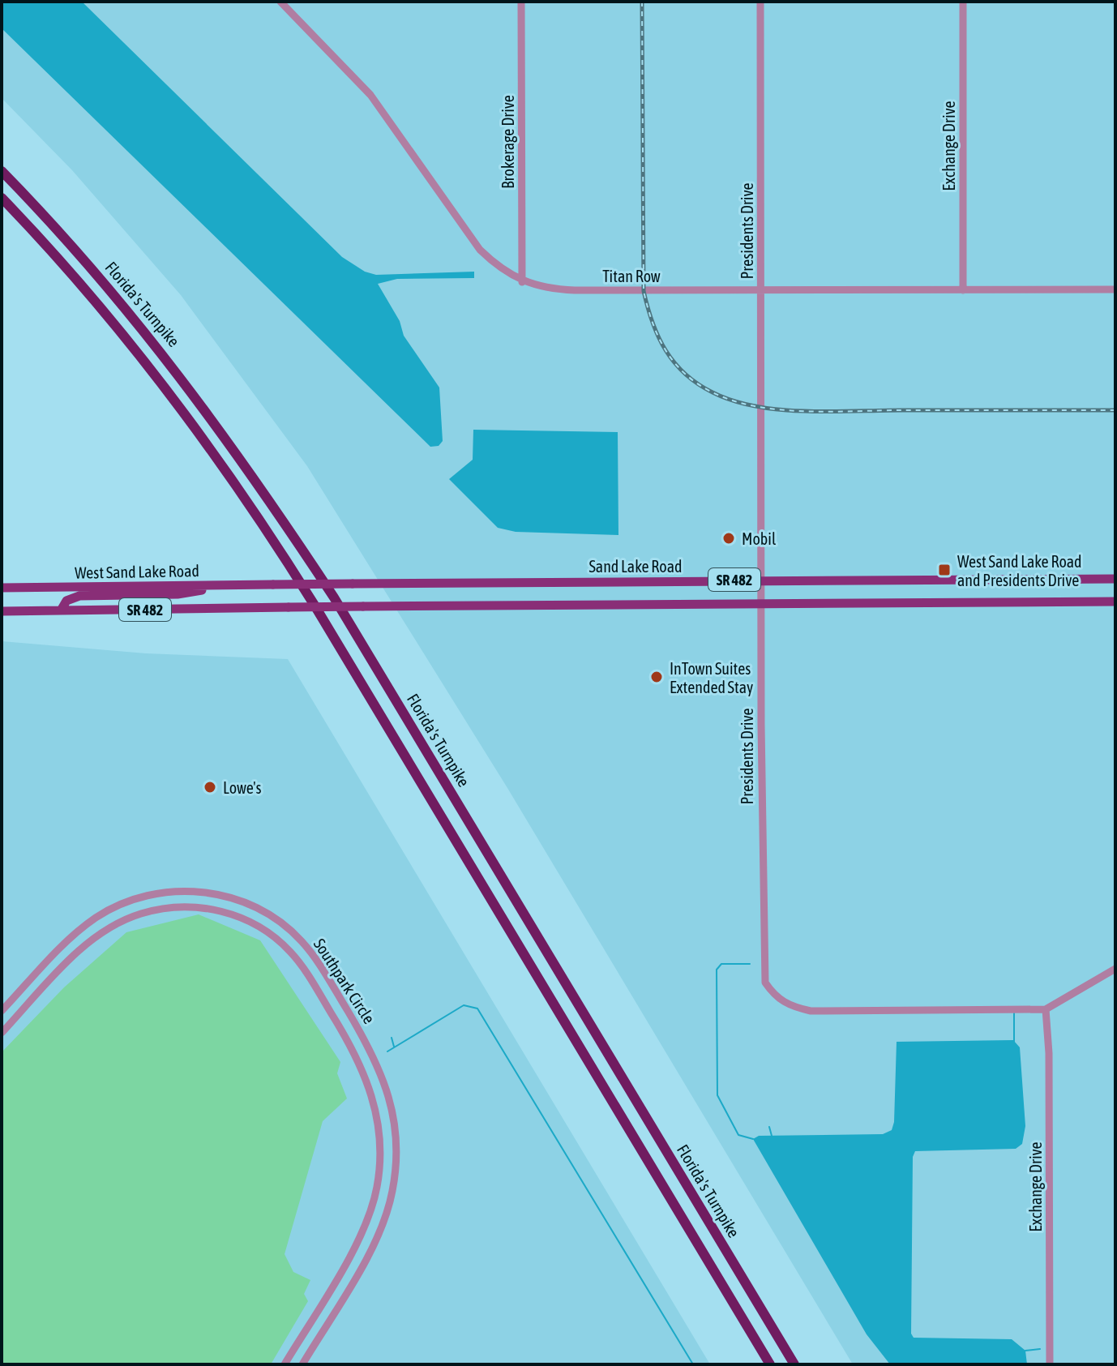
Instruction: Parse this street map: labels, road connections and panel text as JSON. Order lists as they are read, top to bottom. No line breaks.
{"streets":{"highway":["Florida's Turnpike"],"main road":["Sand Lake Road","West Sand Lake Road","SR 482"],"street":["Brokerage Drive","Exchange Drive","Presidents Drive","Titan Row","Southpark Circle"]},"crossings":[["Brokerage Drive","Titan Row"],["Exchange Drive","Presidents Drive"],["Exchange Drive","Titan Row"],["Presidents Drive","Titan Row"],["Presidents Drive","Sand Lake Road"],["Presidents Drive","SR 482"],["Sand Lake Road","West Sand Lake Road"]],"places":{"other":["Mobil","InTown Suites Extended Stay","Lowe's"],"transit":["West Sand Lake Road and Presidents Drive"]}}
